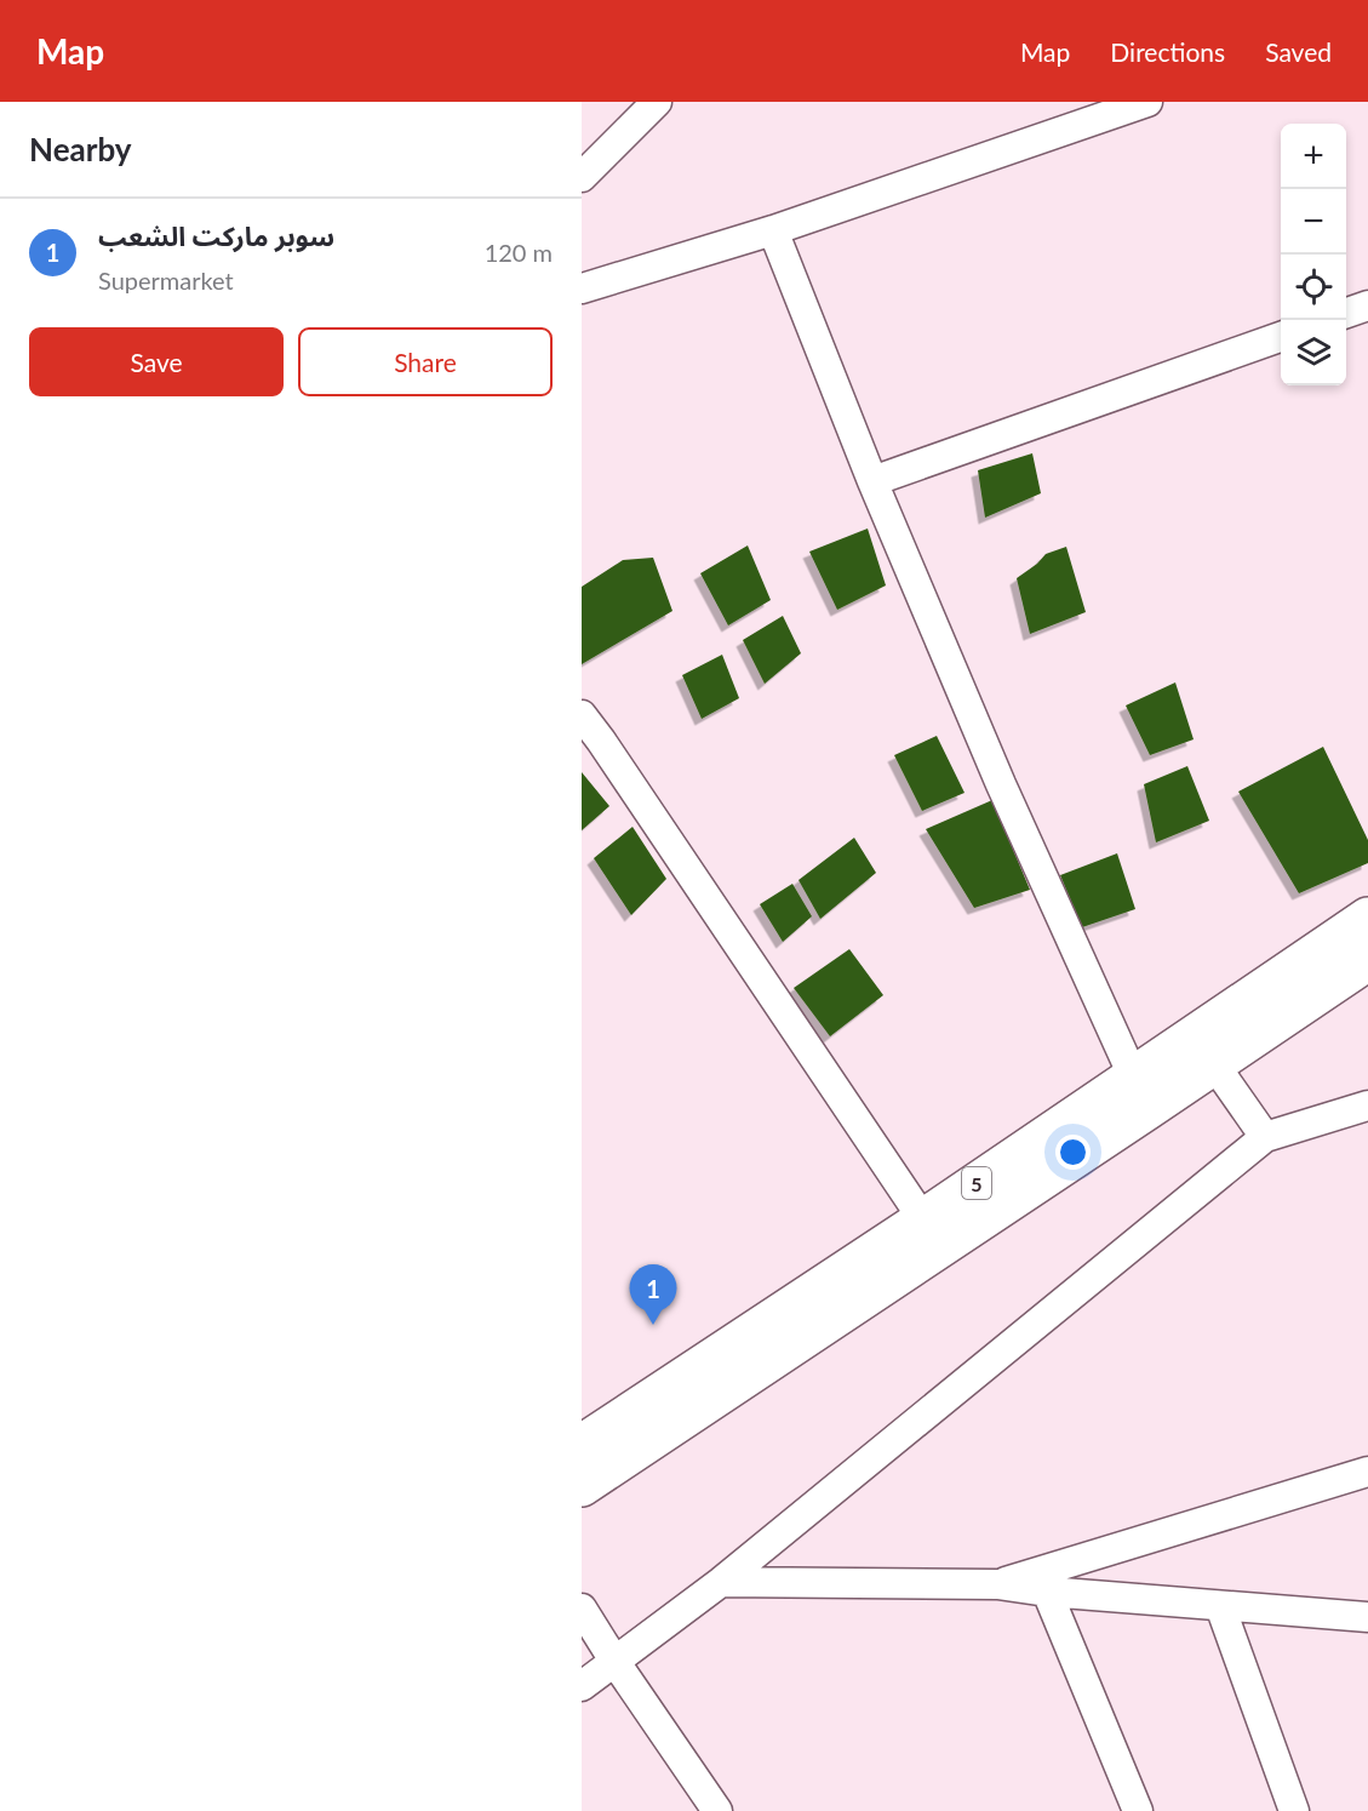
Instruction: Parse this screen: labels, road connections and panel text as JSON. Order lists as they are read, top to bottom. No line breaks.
{"streets":{"main road":["5"]},"page":{"header":"Map","nav":["Map","Directions","Saved"],"heading":"Nearby","map_buttons":["+","−"],"list":[{"mark":"1","name":"سوبر ماركت الشعب","note":"Supermarket","value":"120 m"}],"buttons":["Save","Share"],"pins":"1"}}
